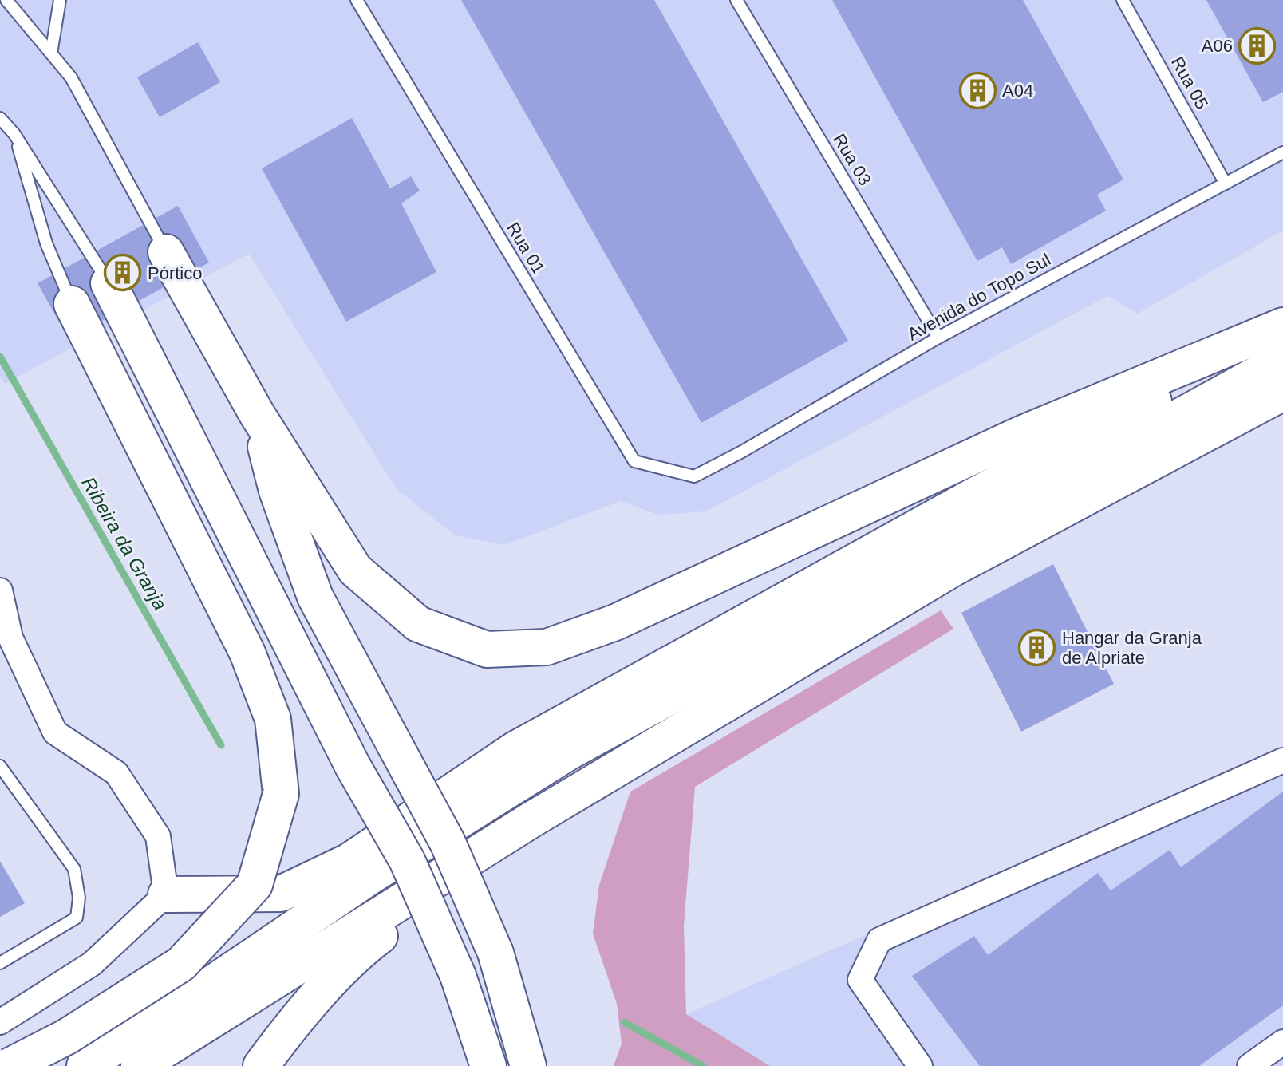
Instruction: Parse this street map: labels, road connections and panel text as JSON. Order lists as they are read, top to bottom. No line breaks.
{"streets":{"lane":["Rua 05","Rua 03","Rua 01","Avenida do Topo Sul"]},"crossings":[["Rua 05","Avenida do Topo Sul"],["Rua 03","Avenida do Topo Sul"],["Rua 01","Avenida do Topo Sul"]],"water":["Ribeira da Granja"],"places":{"building":["A06","A04","Pórtico","Hangar da Granja de Alpriate"]}}
